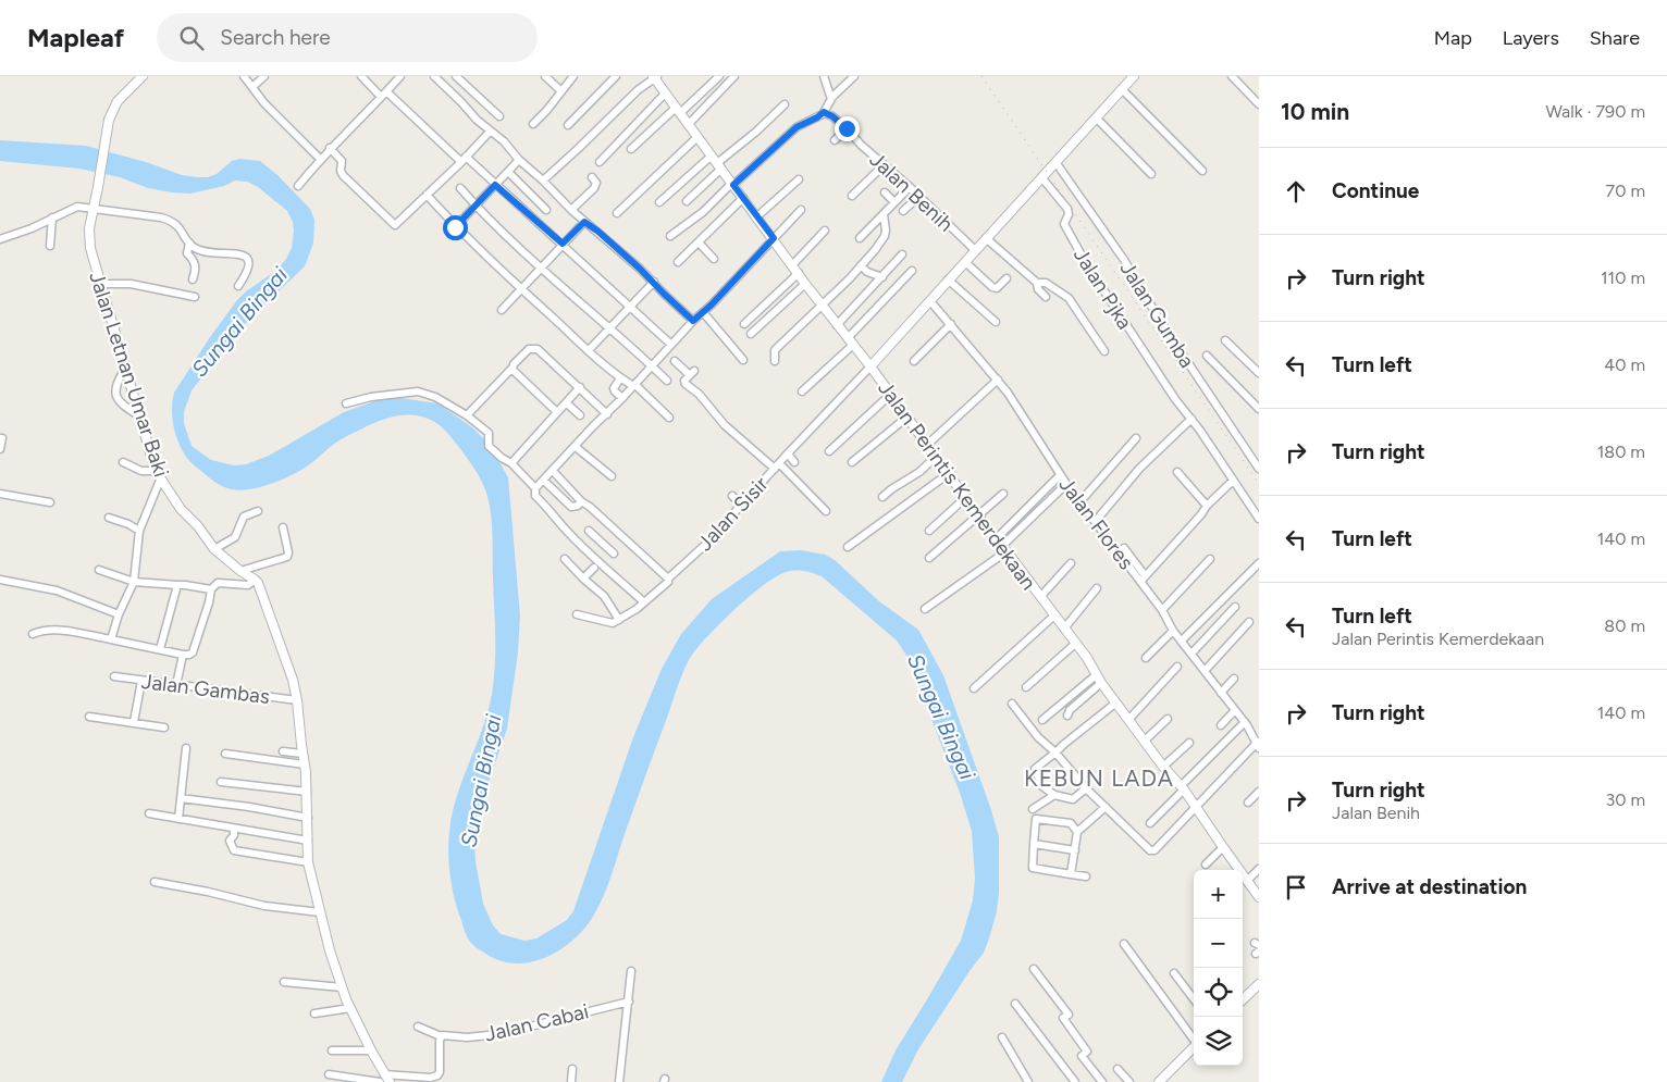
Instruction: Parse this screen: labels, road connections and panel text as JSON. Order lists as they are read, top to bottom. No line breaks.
{"streets":{"street":["Jalan Benih","Jalan Pjka","Jalan Gumba","Jalan Letnan Umar Baki","Jalan Perintis Kemerdekaan","Jalan Sisir","Jalan Flores","Jalan Gambas","Jalan Cabai"]},"crossings":[["Jalan Perintis Kemerdekaan","Jalan Sisir"]],"districts":["KEBUN LADA"],"water":["Sungai Bingai"],"page":{"header":"Mapleaf","search":"Search here","nav":["Map","Layers","Share"],"heading":["10 min","Walk · 790 m"],"list":[["Continue","70 m"],["Turn right","110 m"],["Turn left","40 m"],["Turn right","180 m"],["Turn left","140 m"],["Turn left","Jalan Perintis Kemerdekaan","80 m"],["Turn right","140 m"],["Turn right","Jalan Benih","30 m"],"Arrive at destination"],"map_buttons":["+","−"]}}
